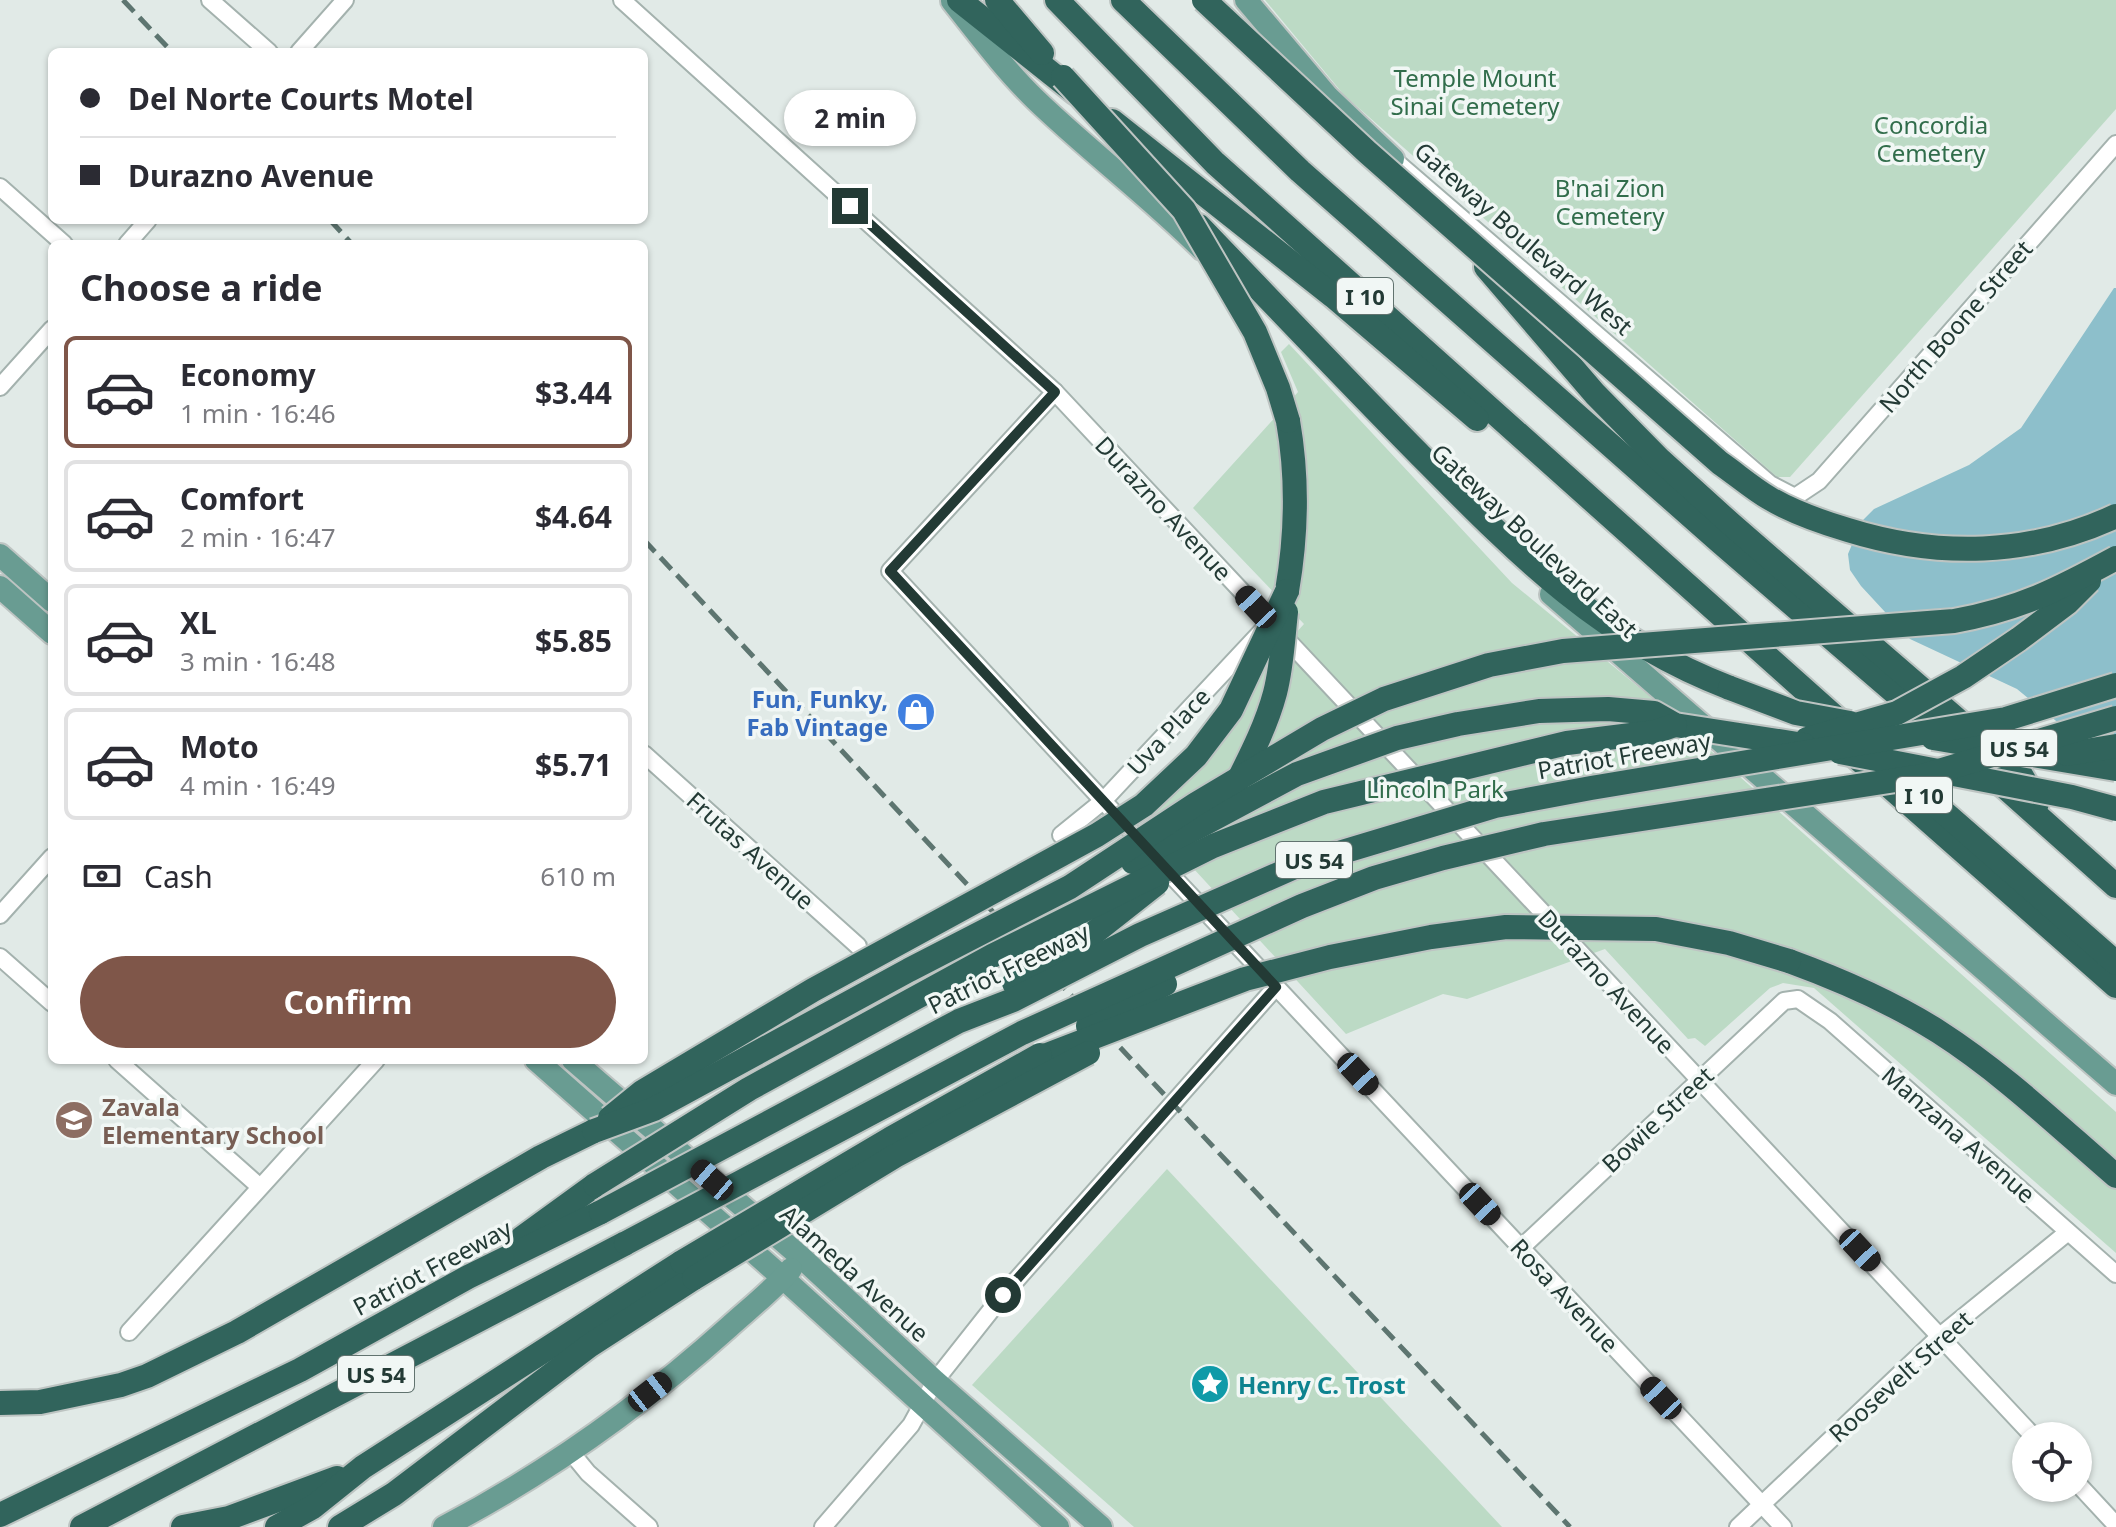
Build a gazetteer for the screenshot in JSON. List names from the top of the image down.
{
  "streets": {
    "highway": ["I 10", "US 54", "Patriot Freeway"],
    "main road": ["Gateway Boulevard West", "Gateway Boulevard East", "Alameda Avenue"],
    "street": [
      "North Boone Street",
      "Durazno Avenue",
      "Uva Place",
      "Frutas Avenue",
      "Bowie Street",
      "Manzana Avenue",
      "Rosa Avenue",
      "Roosevelt Street"
    ]
  },
  "crossings": [
    ["Gateway Boulevard West", "North Boone Street"],
    ["Durazno Avenue", "Uva Place"],
    ["Durazno Avenue", "Bowie Street"],
    ["Durazno Avenue", "Rosa Avenue"],
    ["Durazno Avenue", "Roosevelt Street"],
    ["Uva Place", "Rosa Avenue"],
    ["Bowie Street", "Manzana Avenue"],
    ["Bowie Street", "Rosa Avenue"],
    ["Manzana Avenue", "Roosevelt Street"],
    ["Rosa Avenue", "Roosevelt Street"]
  ],
  "parks": [
    "Temple Mount Sinai Cemetery",
    "Concordia Cemetery",
    "B'nai Zion Cemetery",
    "Lincoln Park"
  ],
  "places": {
    "shop": ["Fun, Funky, Fab Vintage"],
    "school or university": ["Zavala Elementary School"],
    "place": ["Henry C. Trost"]
  },
  "page": {
    "banner": ["Del Norte Courts Motel", "Durazno Avenue"],
    "bubble": "2 min",
    "heading": "Choose a ride",
    "list": [
      {
        "name": "Economy",
        "note": "1 min · 16:46",
        "value": "$3.44"
      },
      {
        "name": "Comfort",
        "note": "2 min · 16:47",
        "value": "$4.64"
      },
      {
        "name": "XL",
        "note": "3 min · 16:48",
        "value": "$5.85"
      },
      {
        "name": "Moto",
        "note": "4 min · 16:49",
        "value": "$5.71"
      }
    ],
    "pay": ["Cash", "610 m"],
    "buttons": "Confirm"
  }
}
